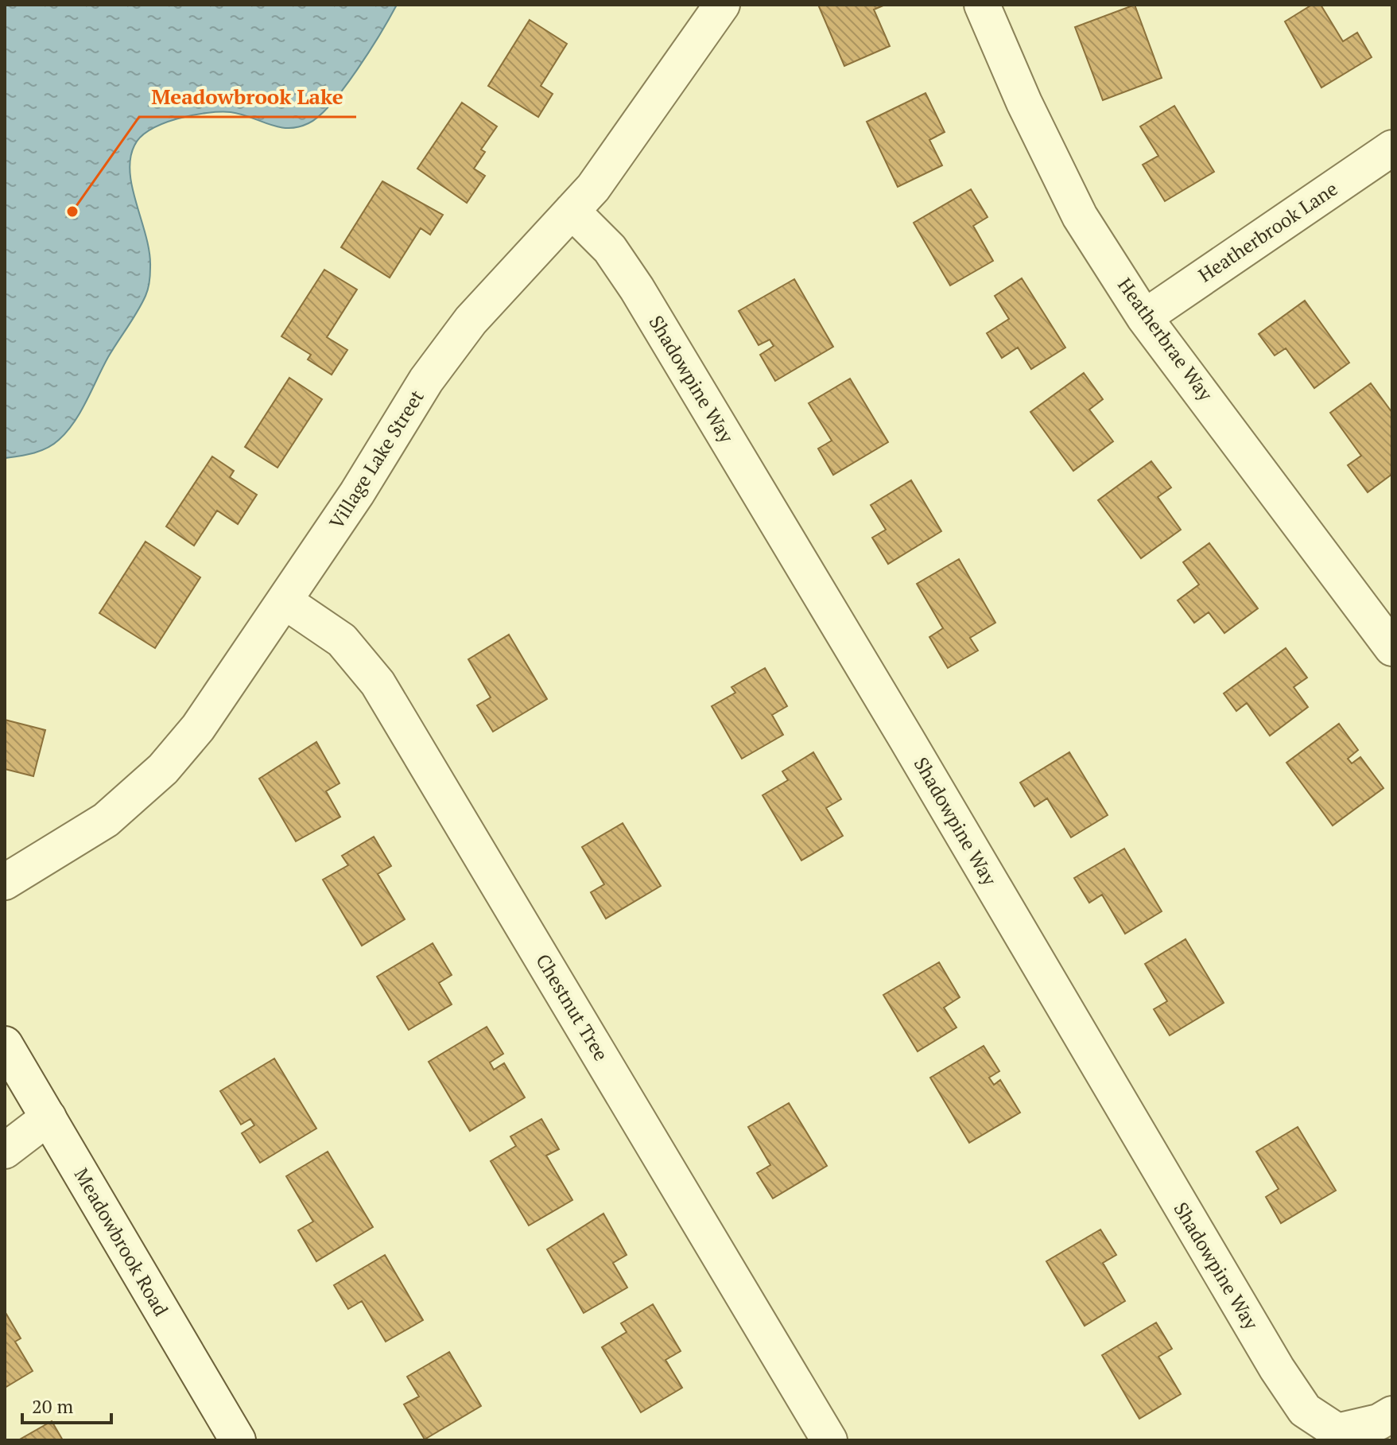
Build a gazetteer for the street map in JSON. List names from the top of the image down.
{
  "streets": {
    "street": [
      "Heatherbrook Lane",
      "Heatherbrae Way",
      "Shadowpine Way",
      "Village Lake Street",
      "Chestnut Tree",
      "Meadowbrook Road"
    ]
  },
  "crossings": [
    ["Heatherbrook Lane", "Heatherbrae Way"],
    ["Shadowpine Way", "Village Lake Street"],
    ["Village Lake Street", "Chestnut Tree"]
  ],
  "places": ["Meadowbrook Lake"],
  "scale_bar": "20 m"
}
